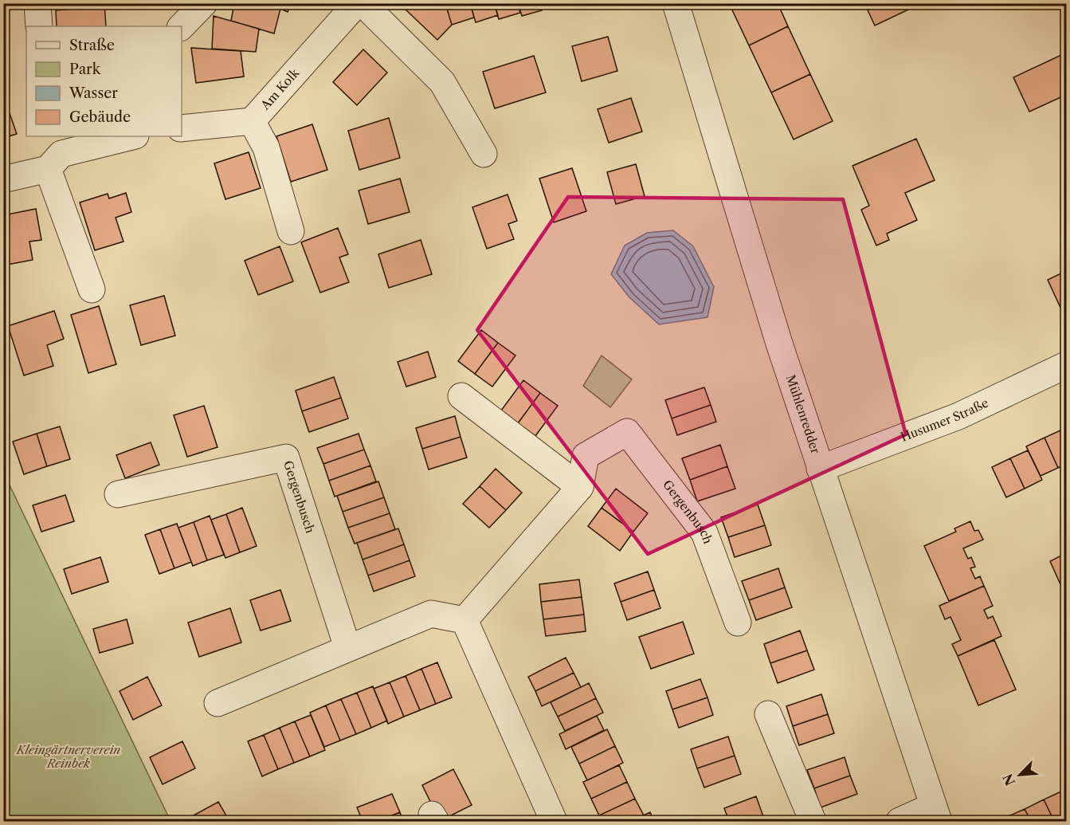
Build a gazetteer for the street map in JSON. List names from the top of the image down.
{
  "streets": {
    "street": [
      "Am Kolk",
      "Mühlenredder",
      "Husumer Straße",
      "Gergenbusch"
    ]
  },
  "crossings": [
    ["Mühlenredder", "Husumer Straße"]
  ],
  "parks": ["Kleingärtnerverein Reinbek"],
  "legend": [
    "Straße",
    "Park",
    "Wasser",
    "Gebäude"
  ],
  "north": "bottom left"
}
